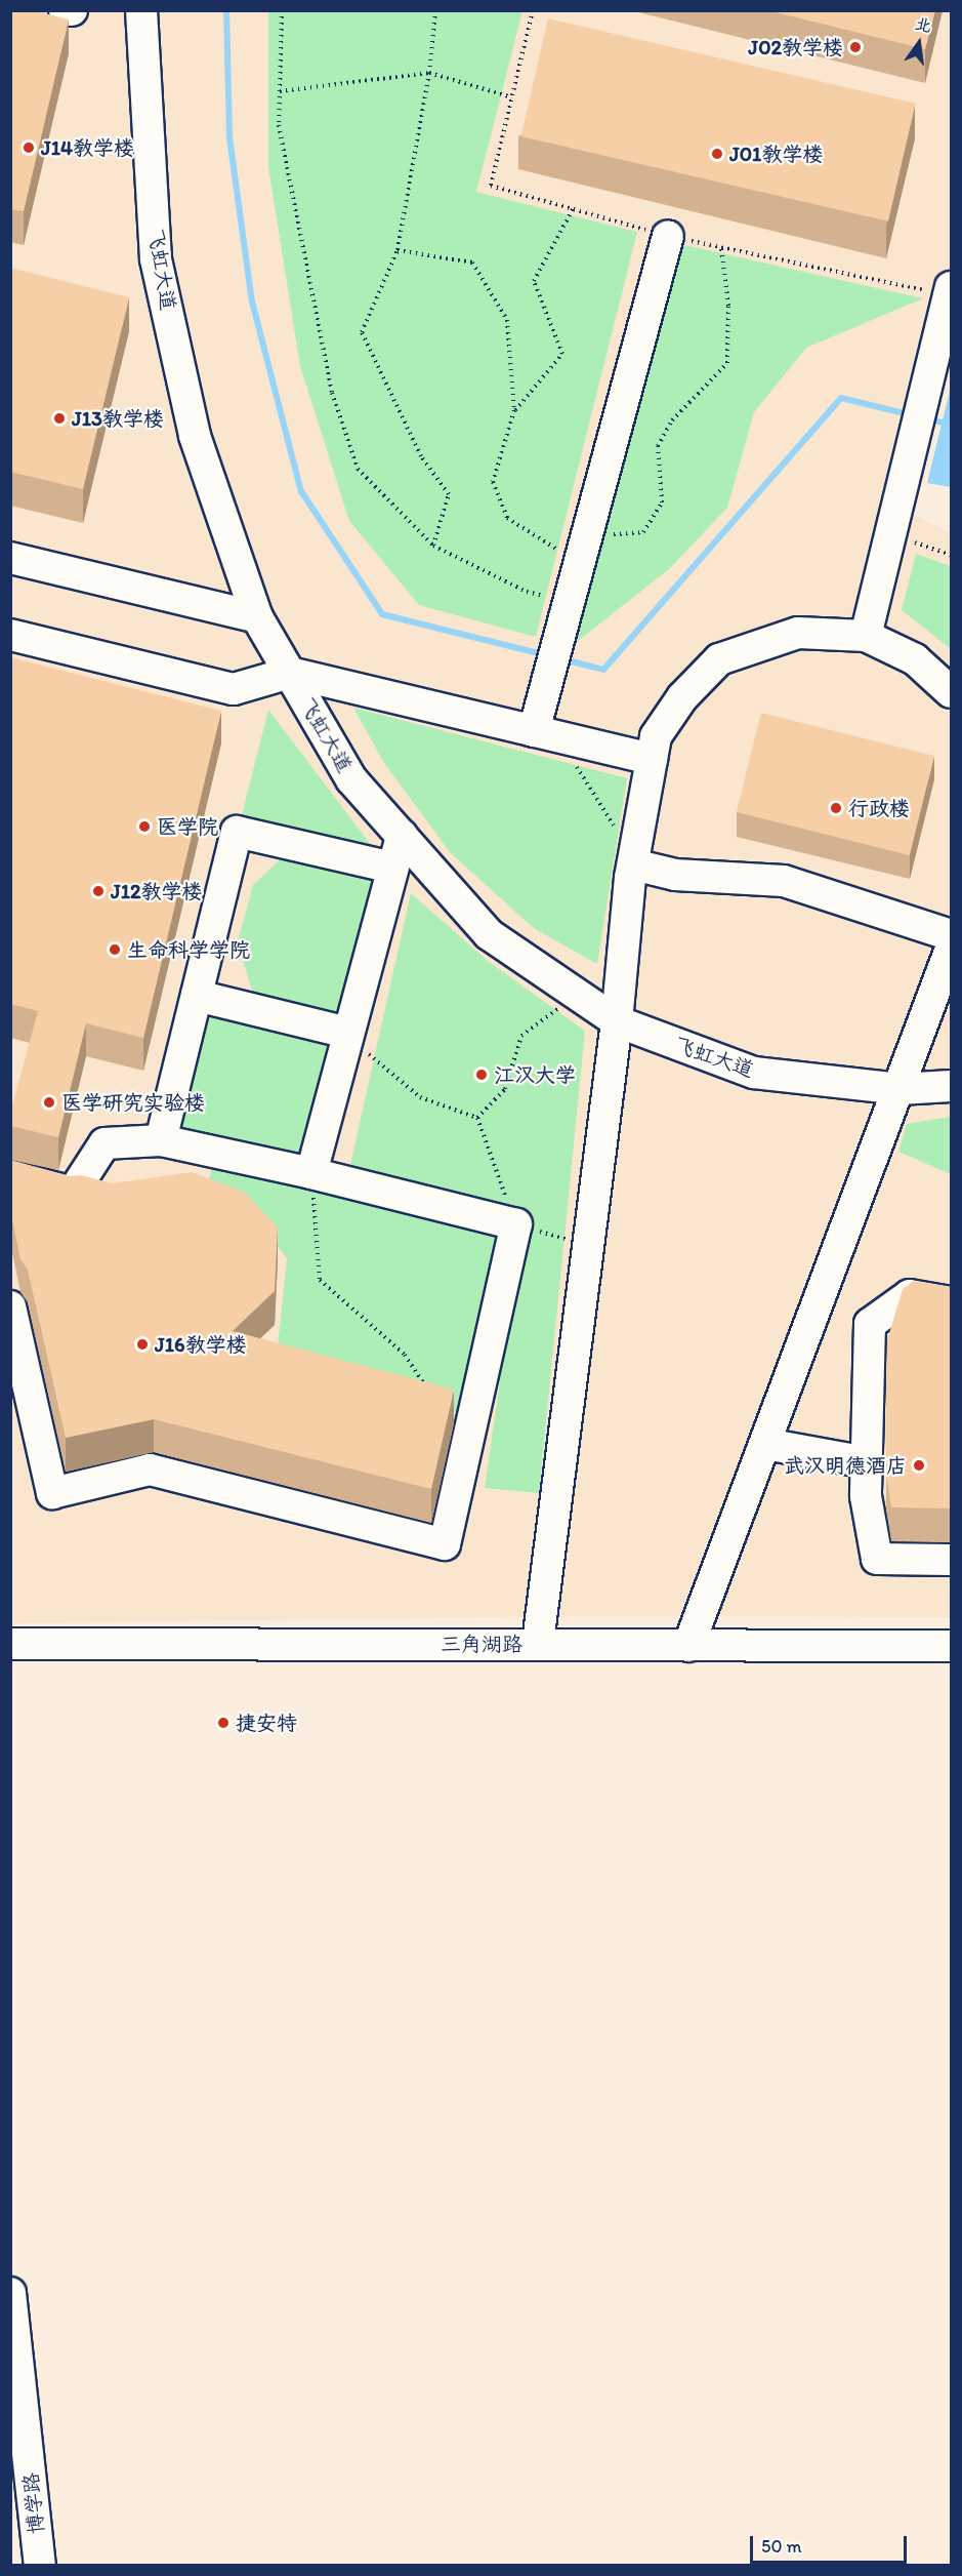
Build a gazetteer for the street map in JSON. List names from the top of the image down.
{
  "streets": {
    "street": ["飞虹大道", "三角湖路", "博学路"]
  },
  "places": [
    "J02教学楼",
    "J14教学楼",
    "J01教学楼",
    "J13教学楼",
    "行政楼",
    "医学院",
    "J12教学楼",
    "生命科学学院",
    "江汉大学",
    "医学研究实验楼",
    "J16教学楼",
    "武汉明德酒店",
    "捷安特"
  ],
  "scale_bar": "50 m",
  "north": "top"
}
